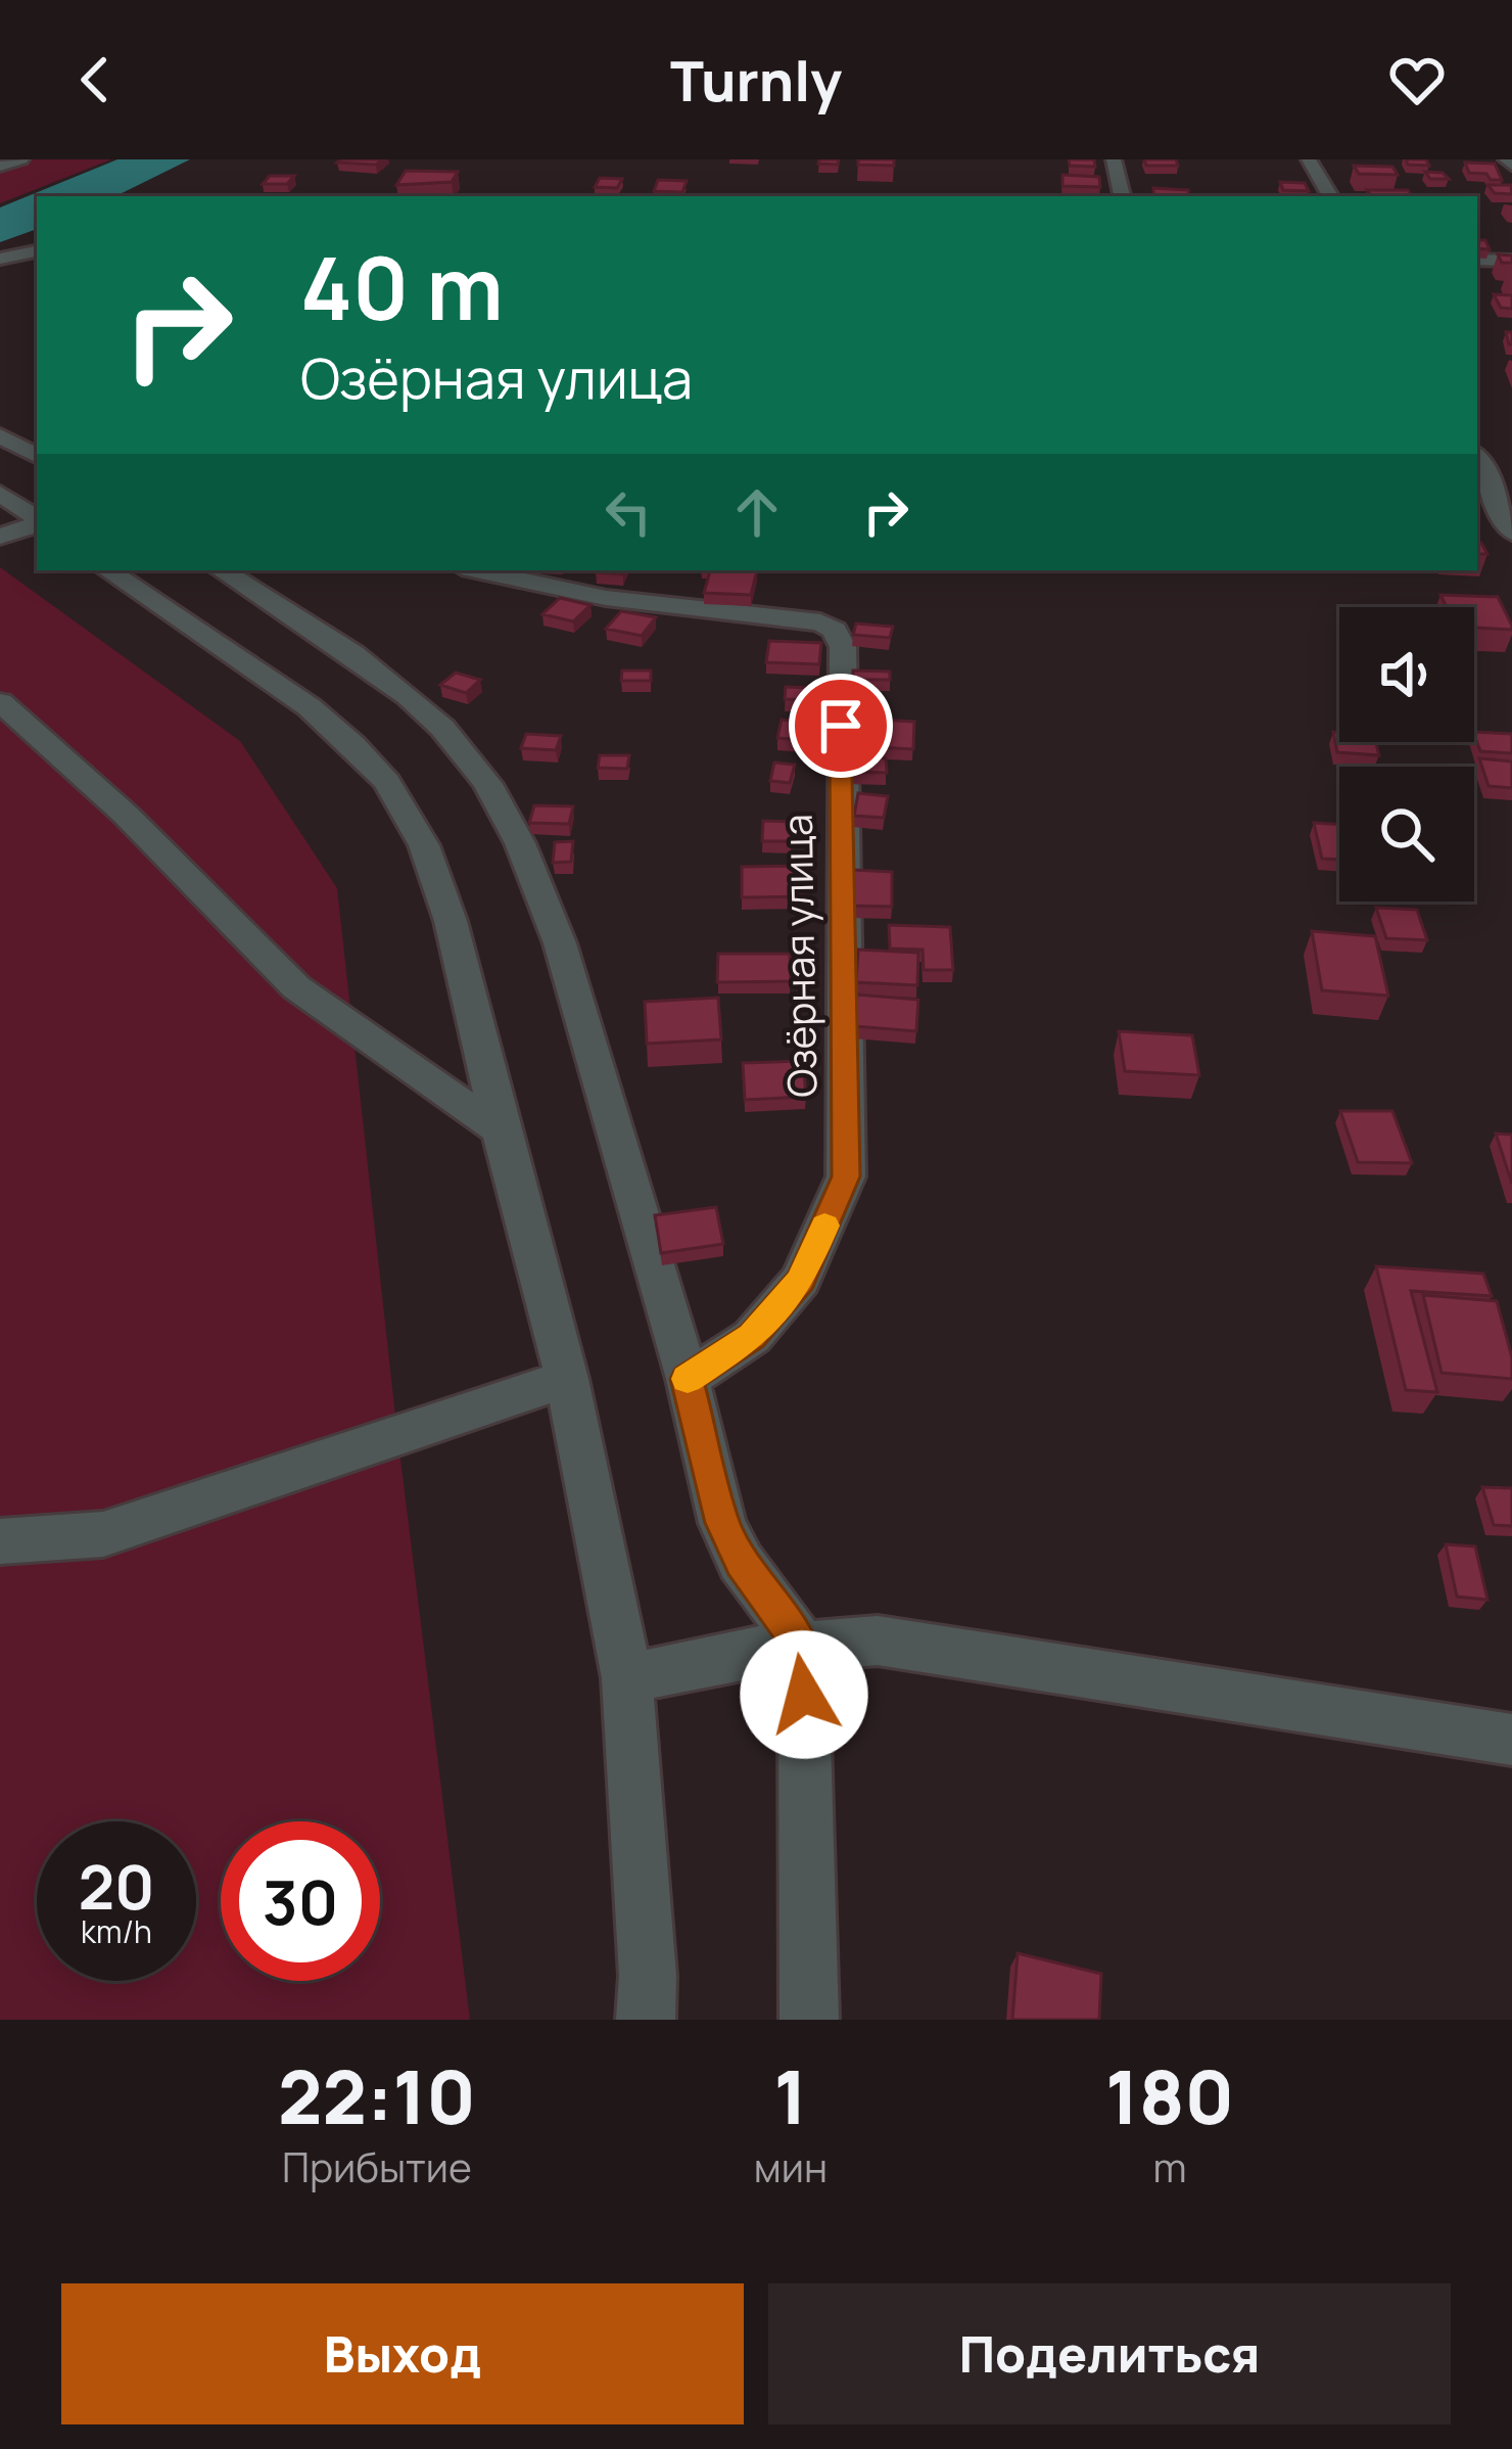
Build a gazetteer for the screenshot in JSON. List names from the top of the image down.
{
  "streets": {
    "street": ["Озёрная улица"]
  },
  "page": {
    "header": "Turnly",
    "turn": ["40 m", "Озёрная улица"],
    "speed": "20 km/h",
    "limit": "30",
    "eta": [
      "22:10",
      "Прибытие",
      "1",
      "мин",
      "180",
      "m"
    ],
    "buttons": ["Выход", "Поделиться"]
  }
}
